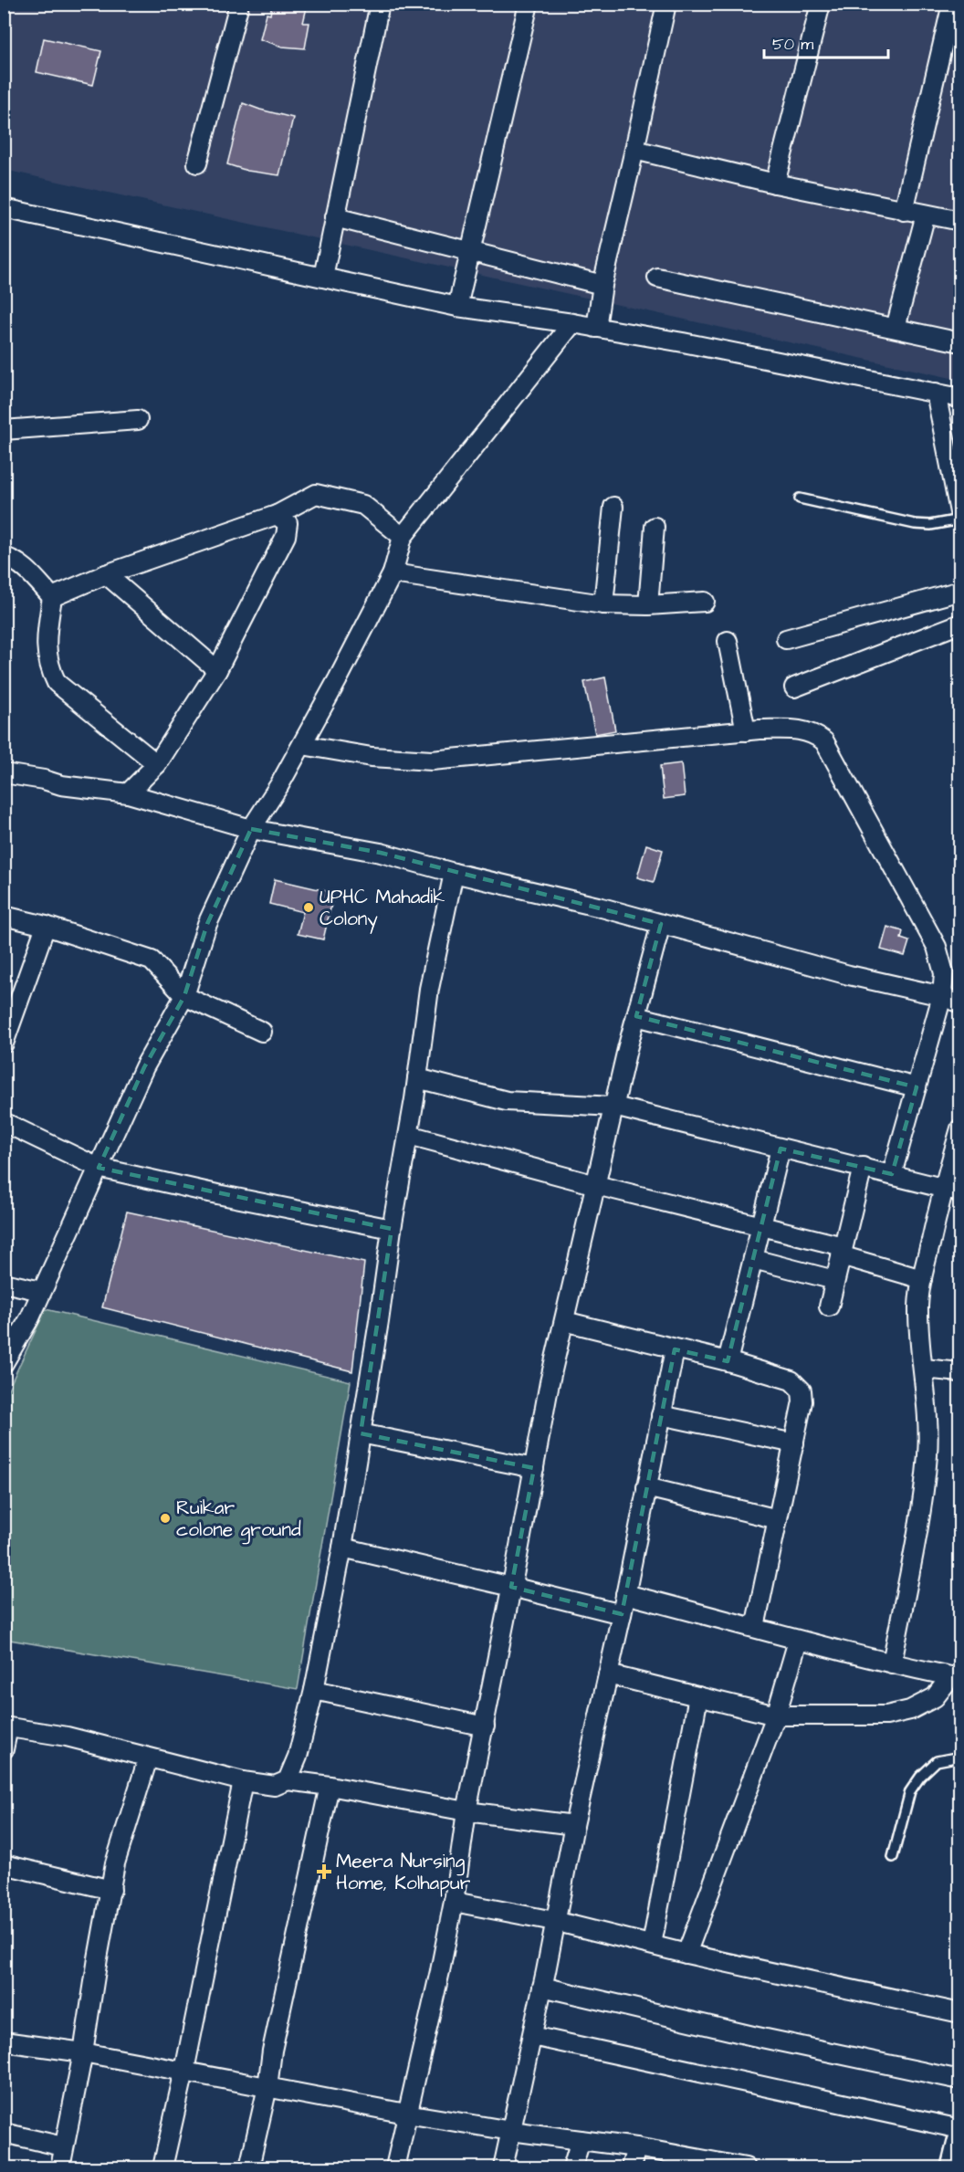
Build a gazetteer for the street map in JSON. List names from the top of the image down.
{
  "places": {
    "other": ["UPHC Mahadik Colony", "Ruikar colone ground"],
    "health": ["Meera Nursing Home, Kolhapur"]
  },
  "scale_bar": "50 m"
}
